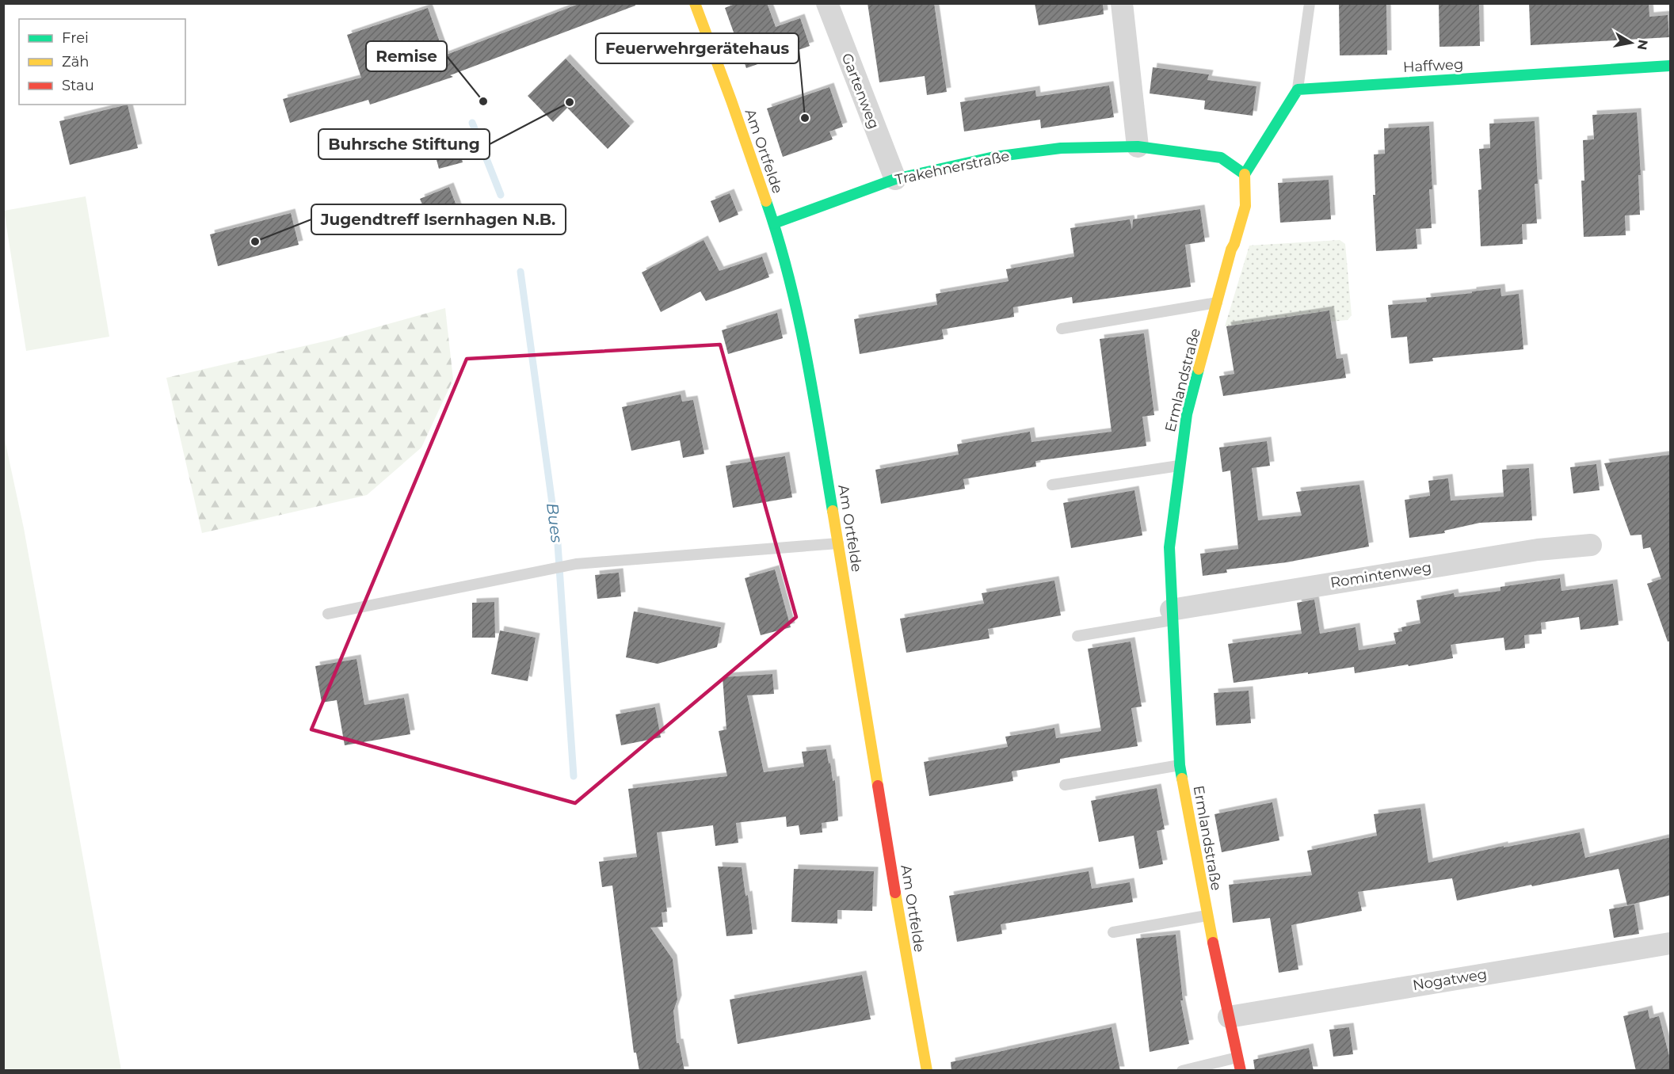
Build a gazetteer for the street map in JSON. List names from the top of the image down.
{
  "streets": {
    "street": [
      "Haffweg",
      "Gartenweg",
      "Am Ortfelde",
      "Trakehnerstraße",
      "Ermlandstraße",
      "Romintenweg",
      "Nogatweg"
    ]
  },
  "crossings": [
    ["Gartenweg", "Trakehnerstraße"],
    ["Am Ortfelde", "Trakehnerstraße"],
    ["Trakehnerstraße", "Ermlandstraße"],
    ["Ermlandstraße", "Romintenweg"],
    ["Ermlandstraße", "Nogatweg"]
  ],
  "water": ["Bues"],
  "places": [
    "Remise",
    "Buhrsche Stiftung",
    "Feuerwehrgerätehaus",
    "Jugendtreff Isernhagen N.B."
  ],
  "legend": ["Frei", "Zäh", "Stau"],
  "north": "right"
}
